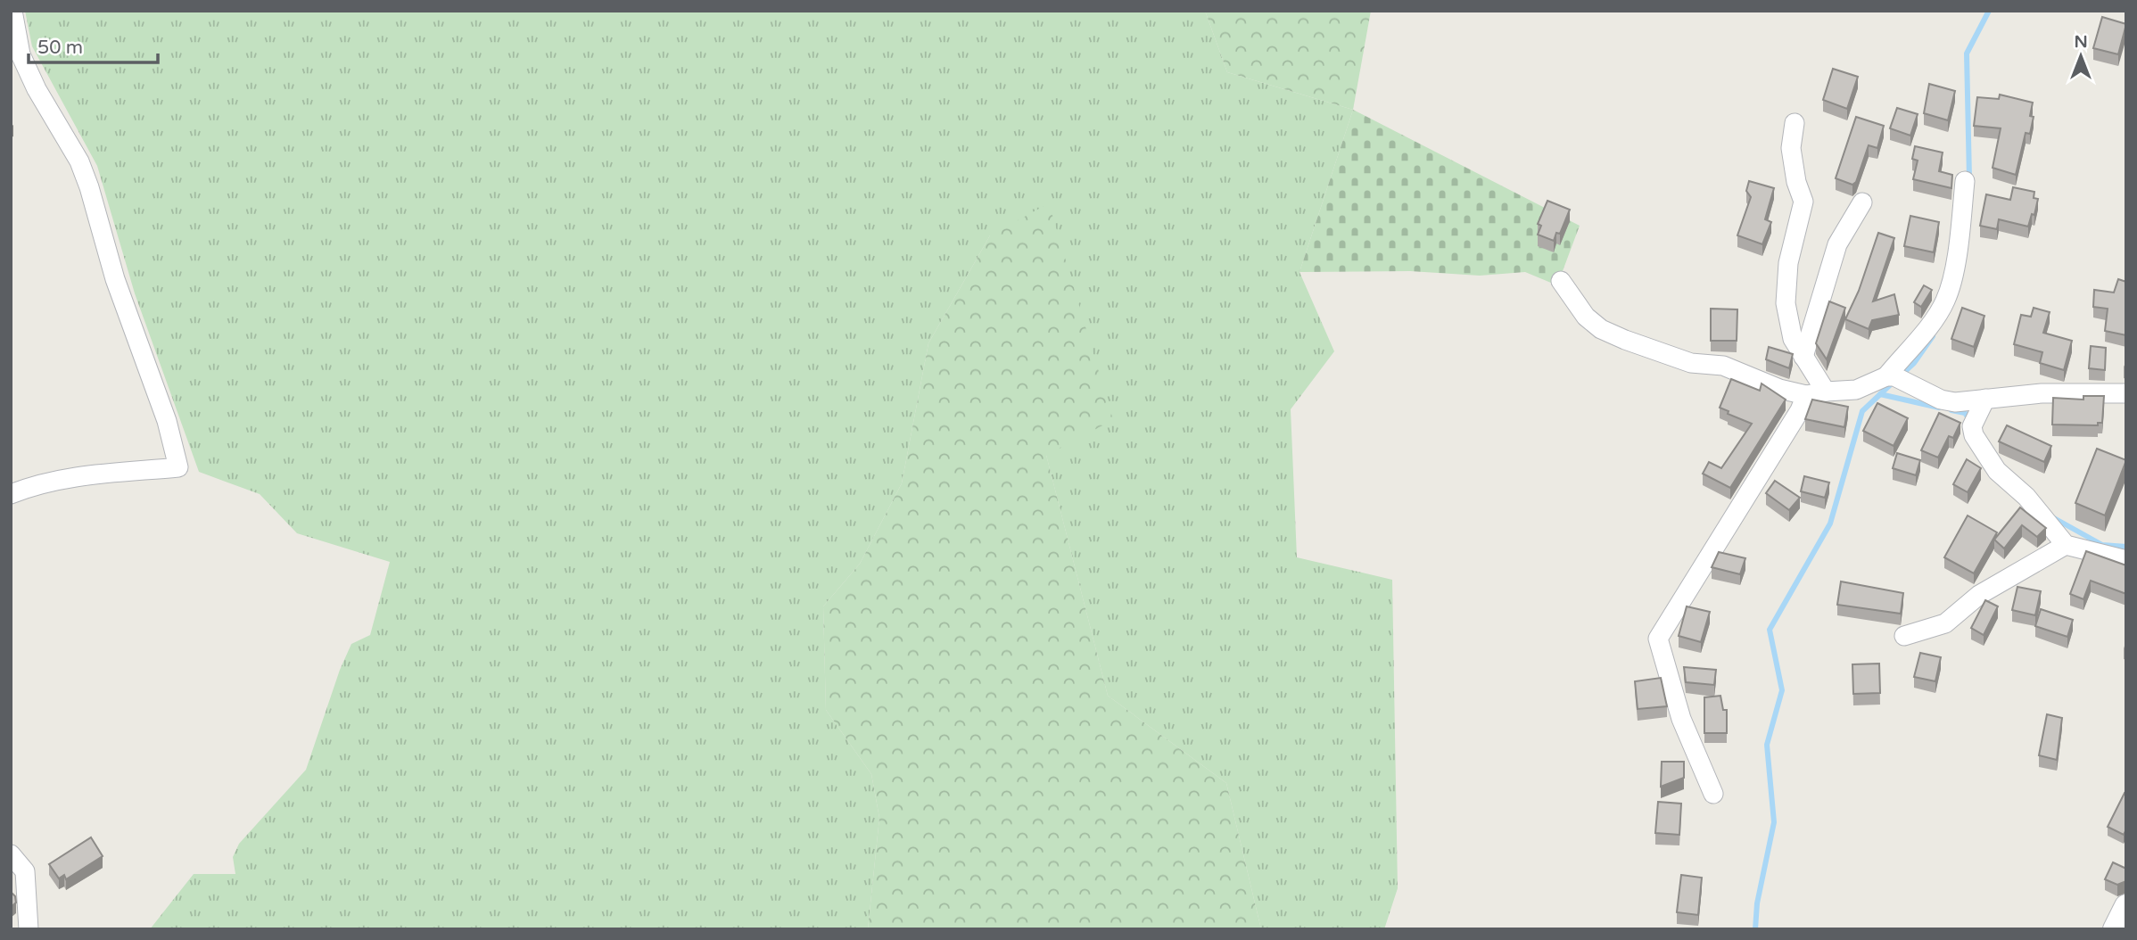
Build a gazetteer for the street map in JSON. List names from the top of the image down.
{
  "scale_bar": "50 m",
  "north": "top"
}
